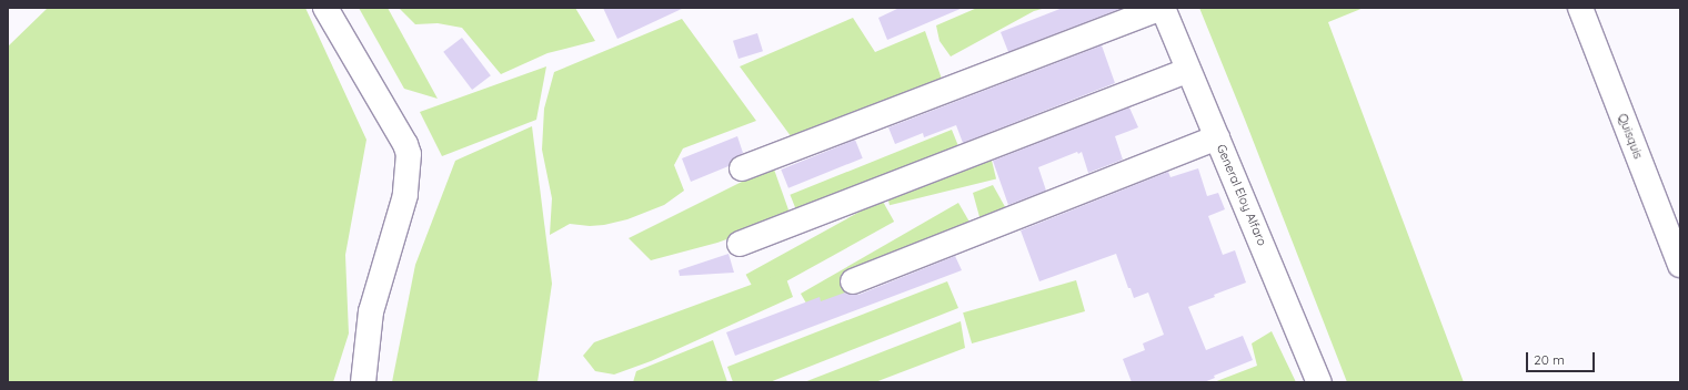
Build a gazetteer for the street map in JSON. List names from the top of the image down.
{
  "streets": {
    "street": ["Quisquis", "General Eloy Alfaro"]
  },
  "scale_bar": "20 m"
}
